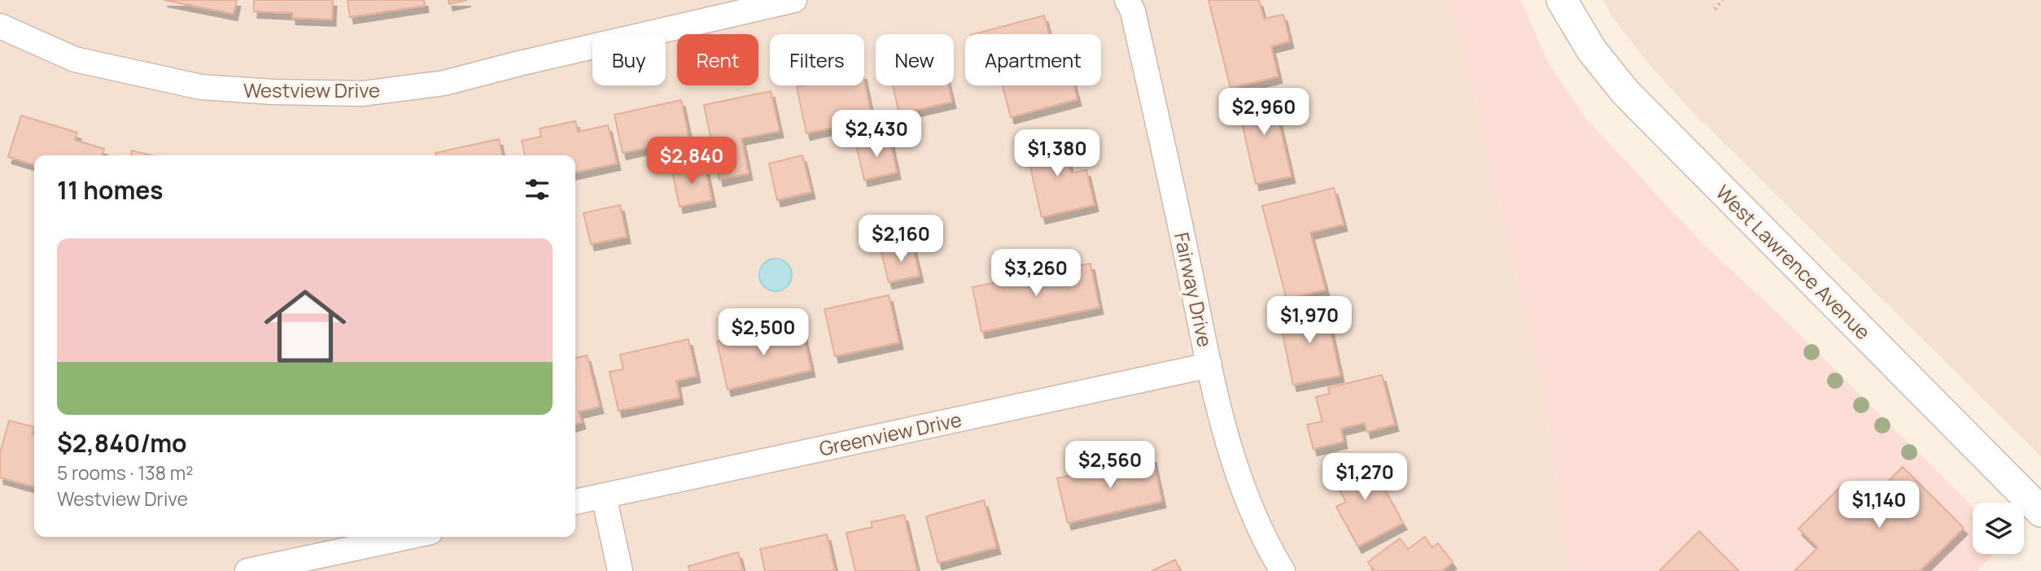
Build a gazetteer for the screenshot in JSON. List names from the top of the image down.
{
  "streets": {
    "street": [
      "Westview Drive",
      "West Lawrence Avenue",
      "Fairway Drive",
      "Greenview Drive"
    ]
  },
  "crossings": [
    ["Fairway Drive", "Greenview Drive"]
  ],
  "page": {
    "chip": [
      "Buy",
      "Rent",
      "Filters",
      "New",
      "Apartment"
    ],
    "price": [
      "$2,960",
      "$2,430",
      "$1,380",
      "$2,840",
      "$2,160",
      "$3,260",
      "$1,970",
      "$2,500",
      "$2,560",
      "$1,270",
      "$1,140"
    ],
    "heading": "11 homes",
    "list": [
      {
        "name": "$2,840/mo",
        "note": "5 rooms · 138 m² · Westview Drive"
      }
    ]
  }
}
